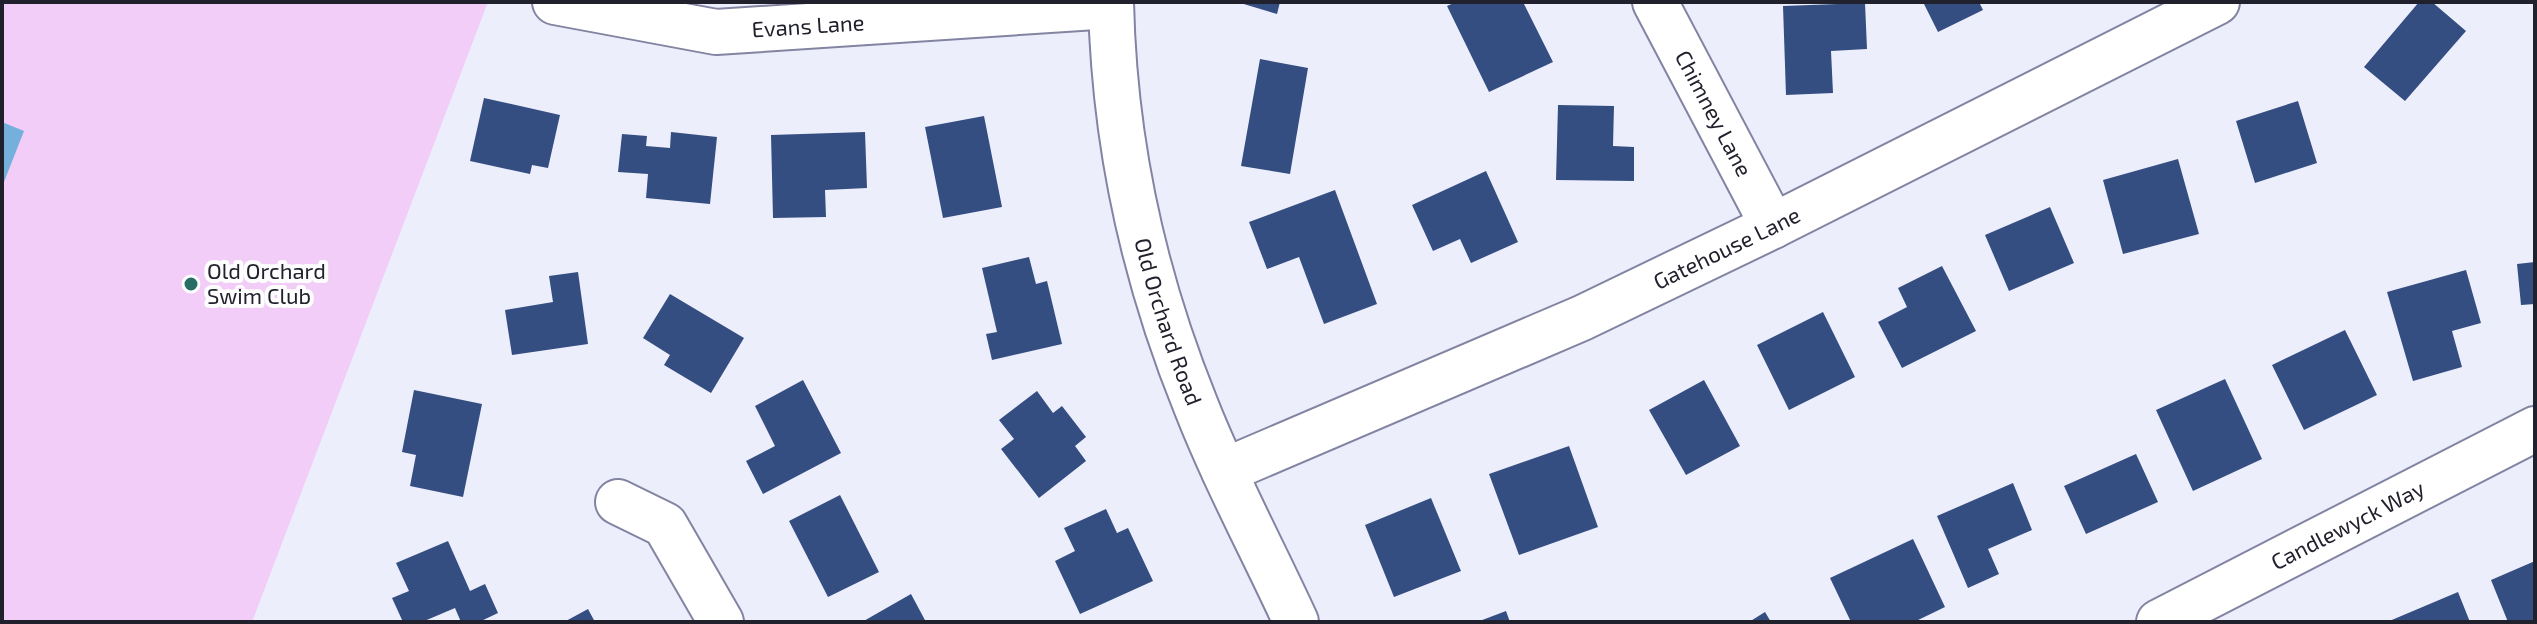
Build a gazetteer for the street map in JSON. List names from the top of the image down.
{
  "streets": {
    "street": [
      "Evans Lane",
      "Chimney Lane",
      "Gatehouse Lane",
      "Old Orchard Road",
      "Candlewyck Way"
    ]
  },
  "crossings": [
    ["Evans Lane", "Old Orchard Road"],
    ["Chimney Lane", "Gatehouse Lane"],
    ["Gatehouse Lane", "Old Orchard Road"]
  ],
  "places": ["Old Orchard Swim Club"]
}
